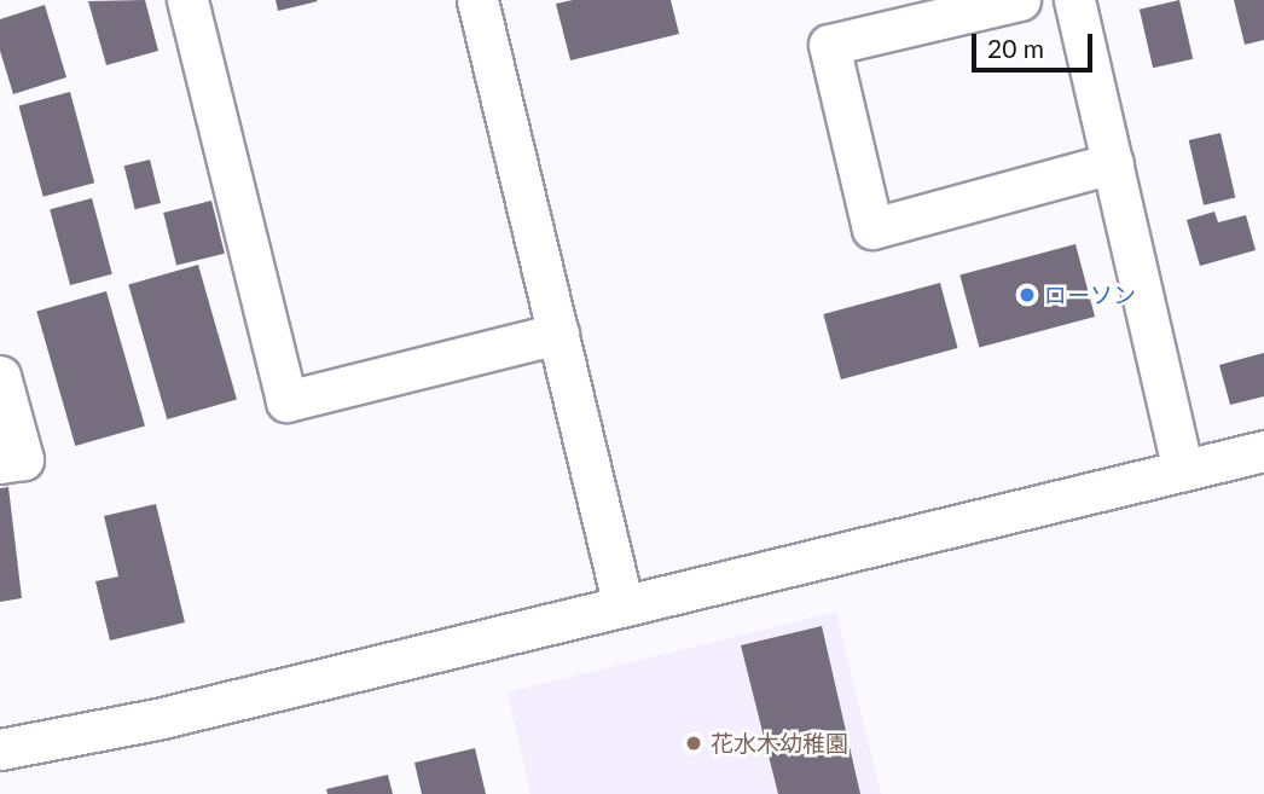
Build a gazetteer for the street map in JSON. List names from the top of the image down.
{
  "places": ["ローソン", "花水木幼稚園"],
  "scale_bar": "20 m"
}
